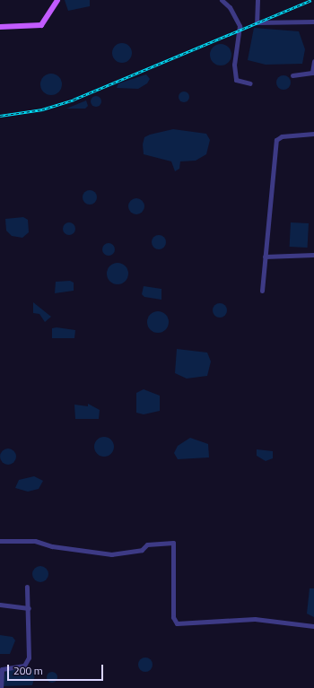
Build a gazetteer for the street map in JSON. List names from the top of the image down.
{
  "scale_bar": "200 m"
}
